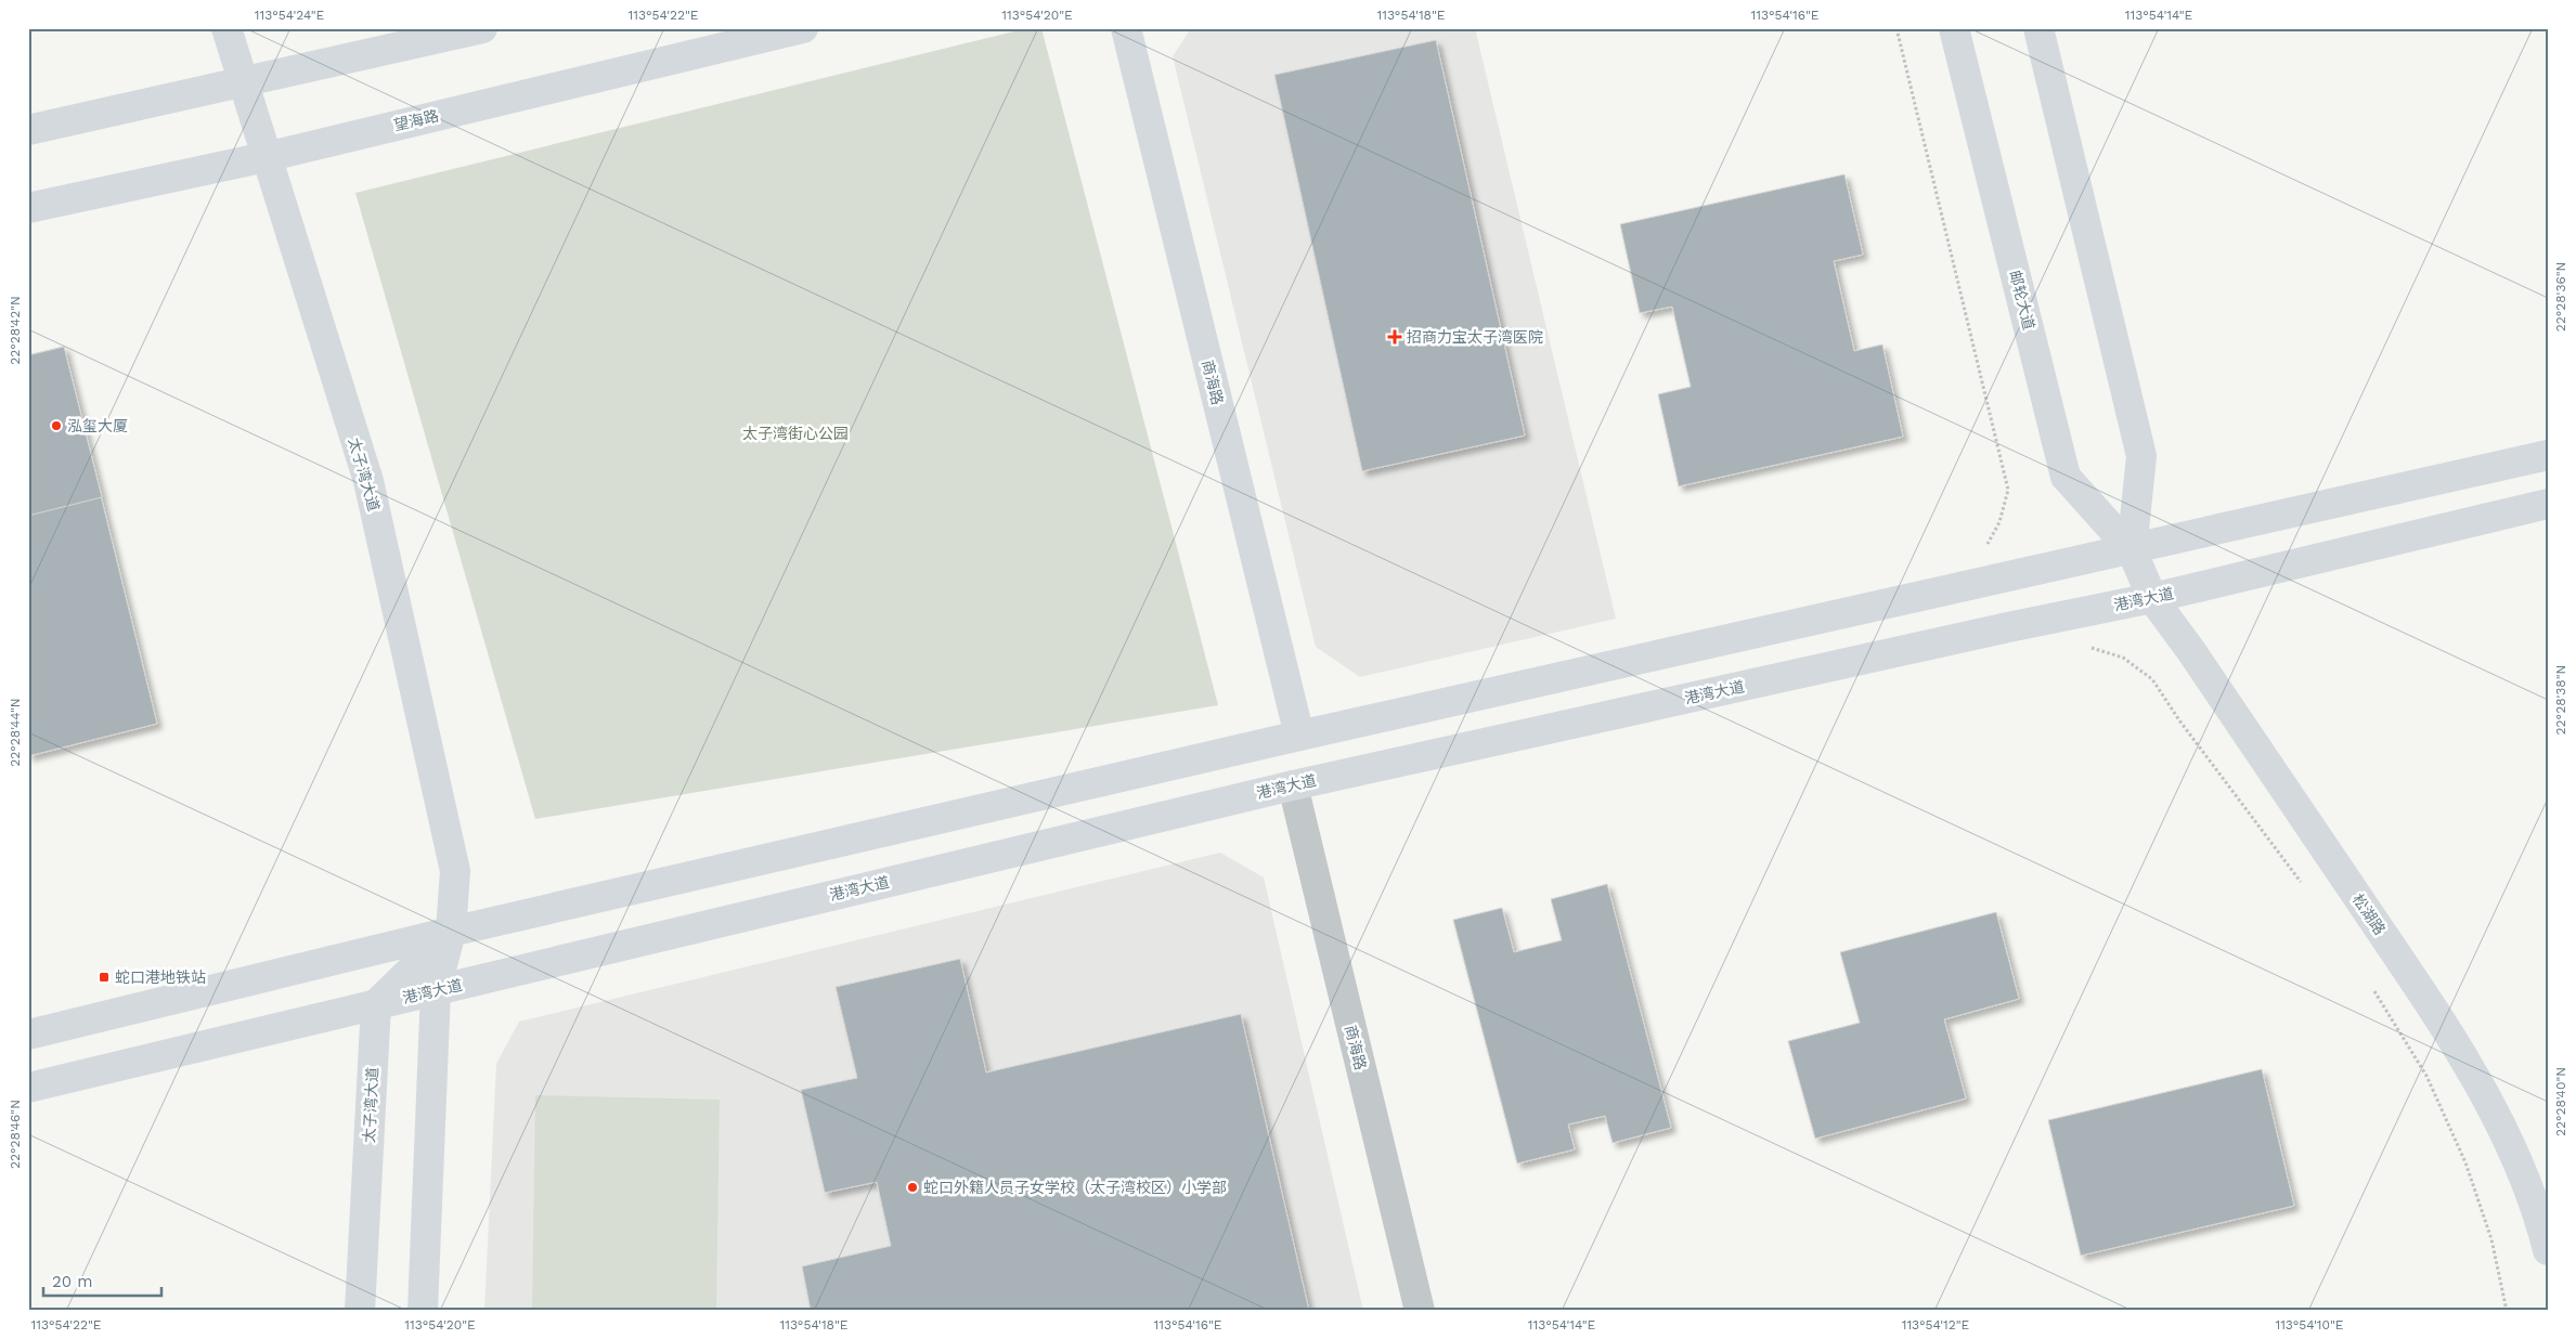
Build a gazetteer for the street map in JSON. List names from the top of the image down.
{
  "streets": {
    "main road": [
      "望海路",
      "邮轮大道",
      "商海路",
      "太子湾大道",
      "港湾大道",
      "松湖路"
    ]
  },
  "crossings": [
    ["望海路", "太子湾大道"],
    ["邮轮大道", "港湾大道"],
    ["邮轮大道", "松湖路"],
    ["商海路", "港湾大道"],
    ["太子湾大道", "港湾大道"],
    ["港湾大道", "松湖路"]
  ],
  "parks": ["太子湾街心公园"],
  "places": {
    "health": ["招商力宝太子湾医院"],
    "other": ["泓玺大厦", "蛇口外籍人员子女学校（太子湾校区）小学部"],
    "transit": ["蛇口港地铁站"]
  },
  "scale_bar": "20 m",
  "coordinates": [
    "113°54'24\"E",
    "113°54'22\"E",
    "113°54'20\"E",
    "113°54'18\"E",
    "113°54'16\"E",
    "113°54'14\"E",
    "22°28'36\"N",
    "22°28'42\"N",
    "22°28'38\"N",
    "22°28'44\"N",
    "22°28'40\"N",
    "22°28'46\"N",
    "113°54'12\"E",
    "113°54'10\"E"
  ]
}
